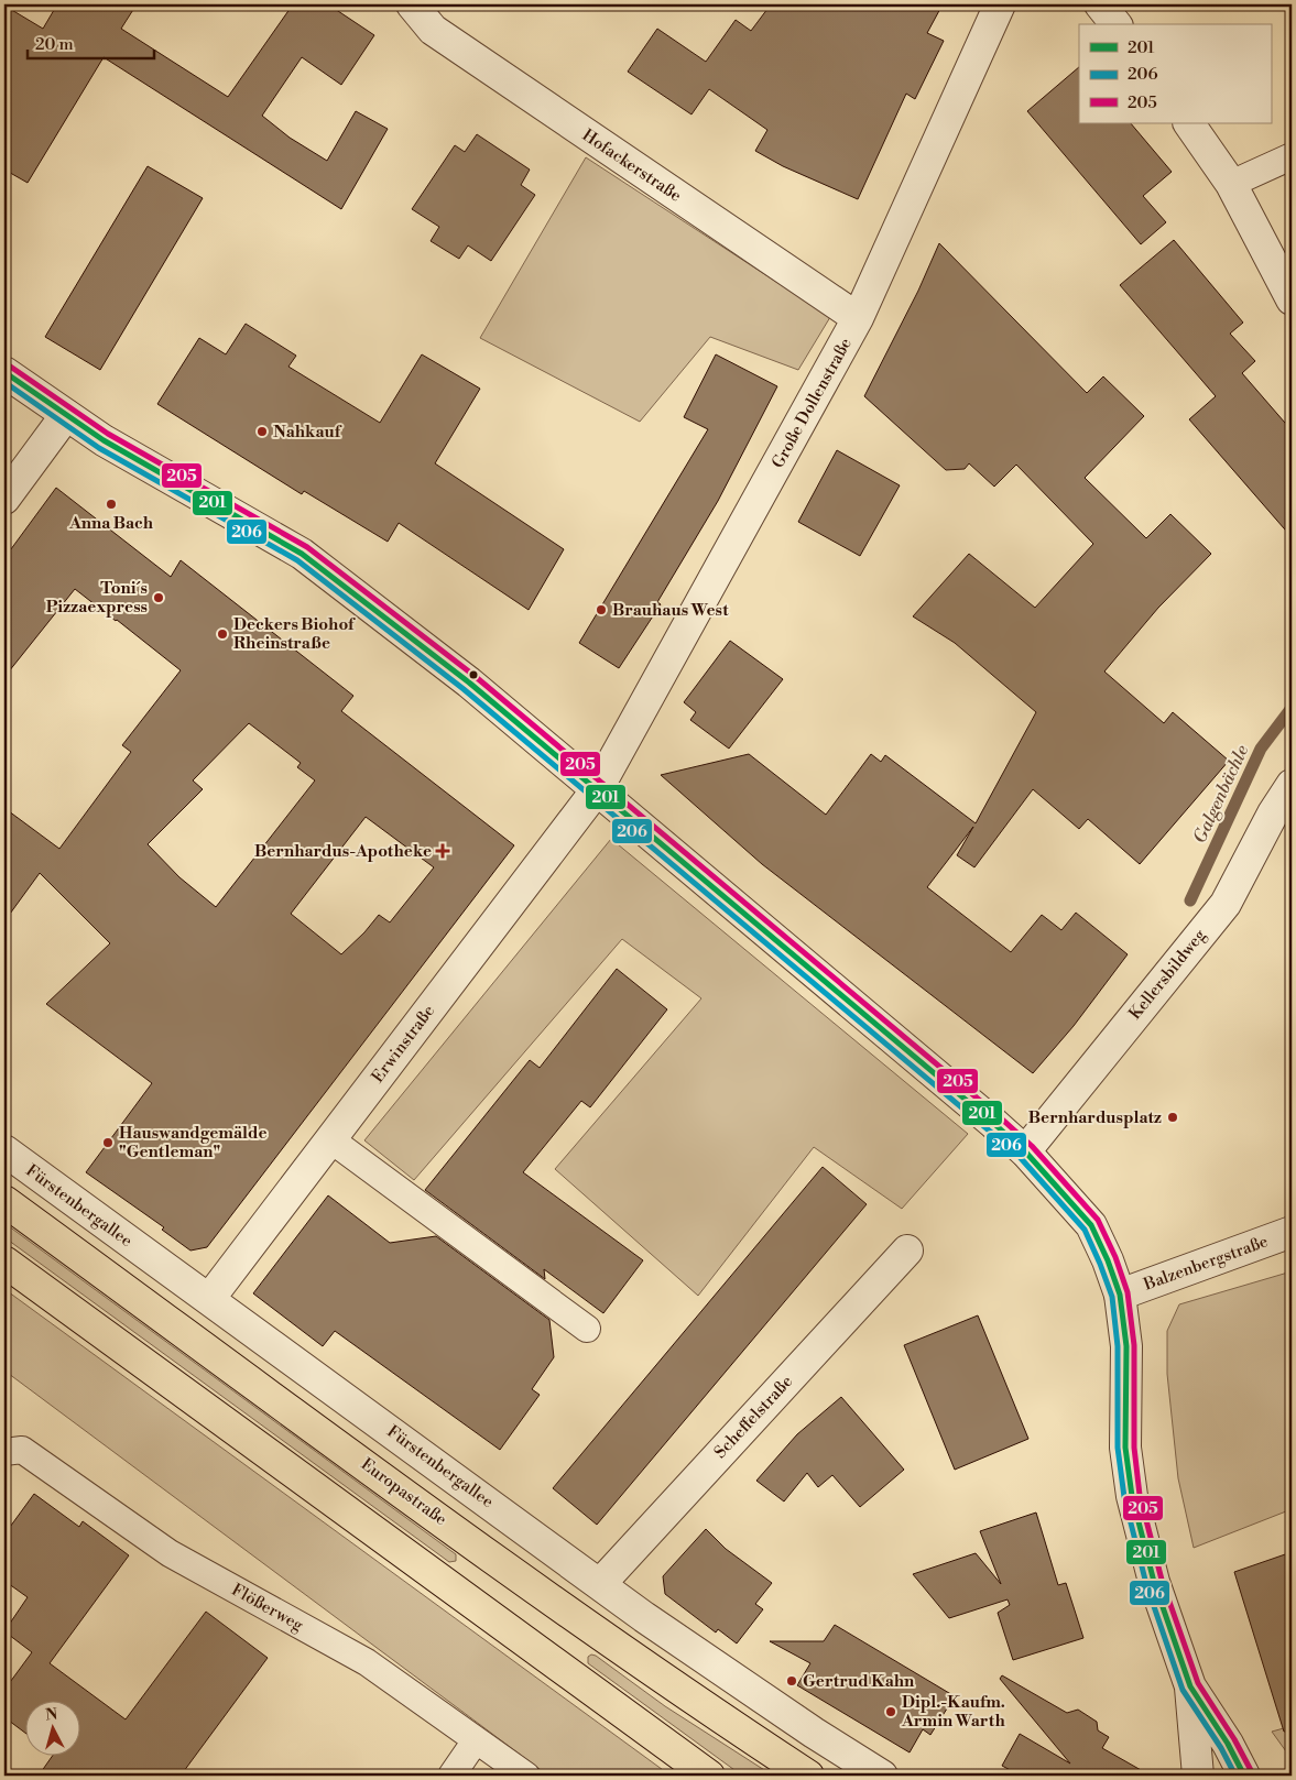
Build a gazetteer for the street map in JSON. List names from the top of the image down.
{
  "streets": {
    "main road": ["Europastraße"],
    "street": [
      "Hofackerstraße",
      "Große Dollenstraße",
      "Kellersbildweg",
      "Erwinstraße",
      "Fürstenbergallee",
      "Balzenbergstraße",
      "Scheffelstraße"
    ],
    "lane": ["Flößerweg"]
  },
  "crossings": [
    ["Hofackerstraße", "Große Dollenstraße"],
    ["Große Dollenstraße", "Erwinstraße"],
    ["Erwinstraße", "Fürstenbergallee"],
    ["Fürstenbergallee", "Scheffelstraße"]
  ],
  "water": ["Galgenbächle"],
  "places": {
    "other": [
      "Nahkauf",
      "Anna Bach",
      "Toni´s Pizzaexpress",
      "Brauhaus West",
      "Deckers Biohof Rheinstraße",
      "Bernhardusplatz",
      "Hauswandgemälde \"Gentleman\"",
      "Gertrud Kahn",
      "Dipl.-Kaufm. Armin Warth"
    ],
    "health": ["Bernhardus-Apotheke"]
  },
  "lines": ["transit line 205", "transit line 201", "transit line 206"],
  "legend": ["201", "206", "205"],
  "scale_bar": "20 m",
  "north": "top"
}
